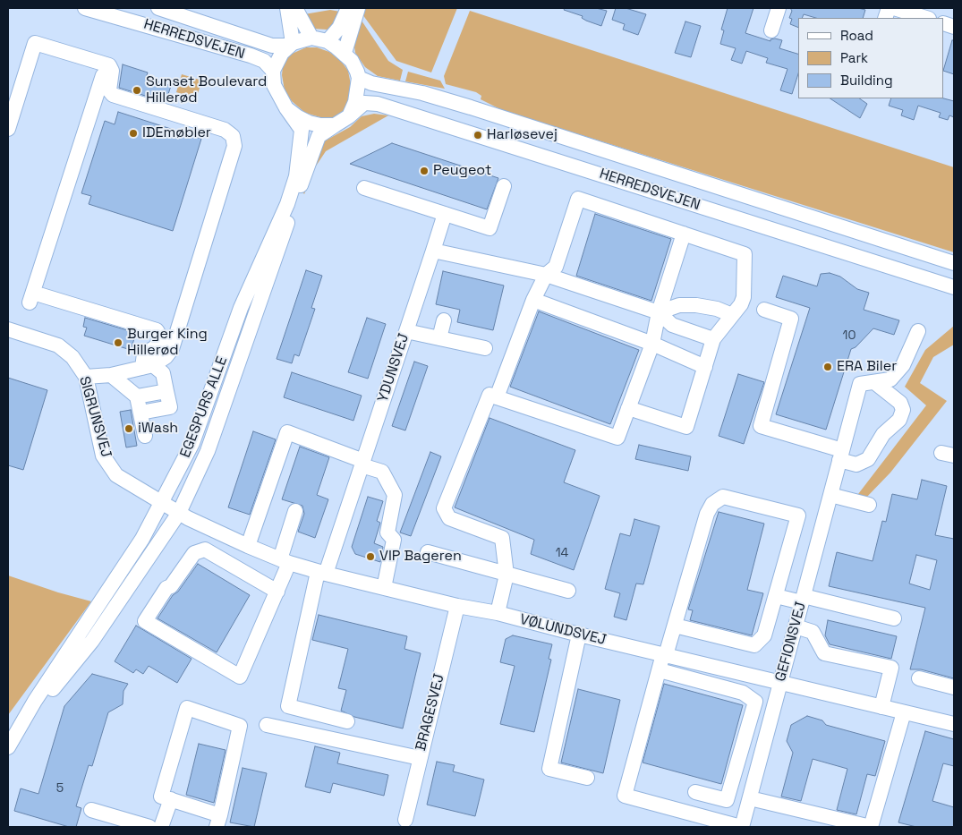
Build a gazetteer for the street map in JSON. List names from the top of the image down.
{
  "streets": {
    "street": [
      "HERREDSVEJEN",
      "YDUNSVEJ",
      "EGESPURS ALLE",
      "SIGRUNSVEJ",
      "VØLUNDSVEJ",
      "GEFIONSVEJ",
      "BRAGESVEJ"
    ]
  },
  "crossings": [
    ["HERREDSVEJEN", "EGESPURS ALLE"],
    ["YDUNSVEJ", "VØLUNDSVEJ"],
    ["EGESPURS ALLE", "SIGRUNSVEJ"],
    ["EGESPURS ALLE", "VØLUNDSVEJ"],
    ["SIGRUNSVEJ", "VØLUNDSVEJ"],
    ["VØLUNDSVEJ", "GEFIONSVEJ"],
    ["VØLUNDSVEJ", "BRAGESVEJ"]
  ],
  "places": [
    "Sunset Boulevard Hillerød",
    "IDEmøbler",
    "Harløsevej",
    "Peugeot",
    "Burger King Hillerød",
    "ERA Biler",
    "iWash",
    "VIP Bageren"
  ],
  "house_numbers": ["10", "14", "5"],
  "legend": ["Road", "Park", "Building"]
}
